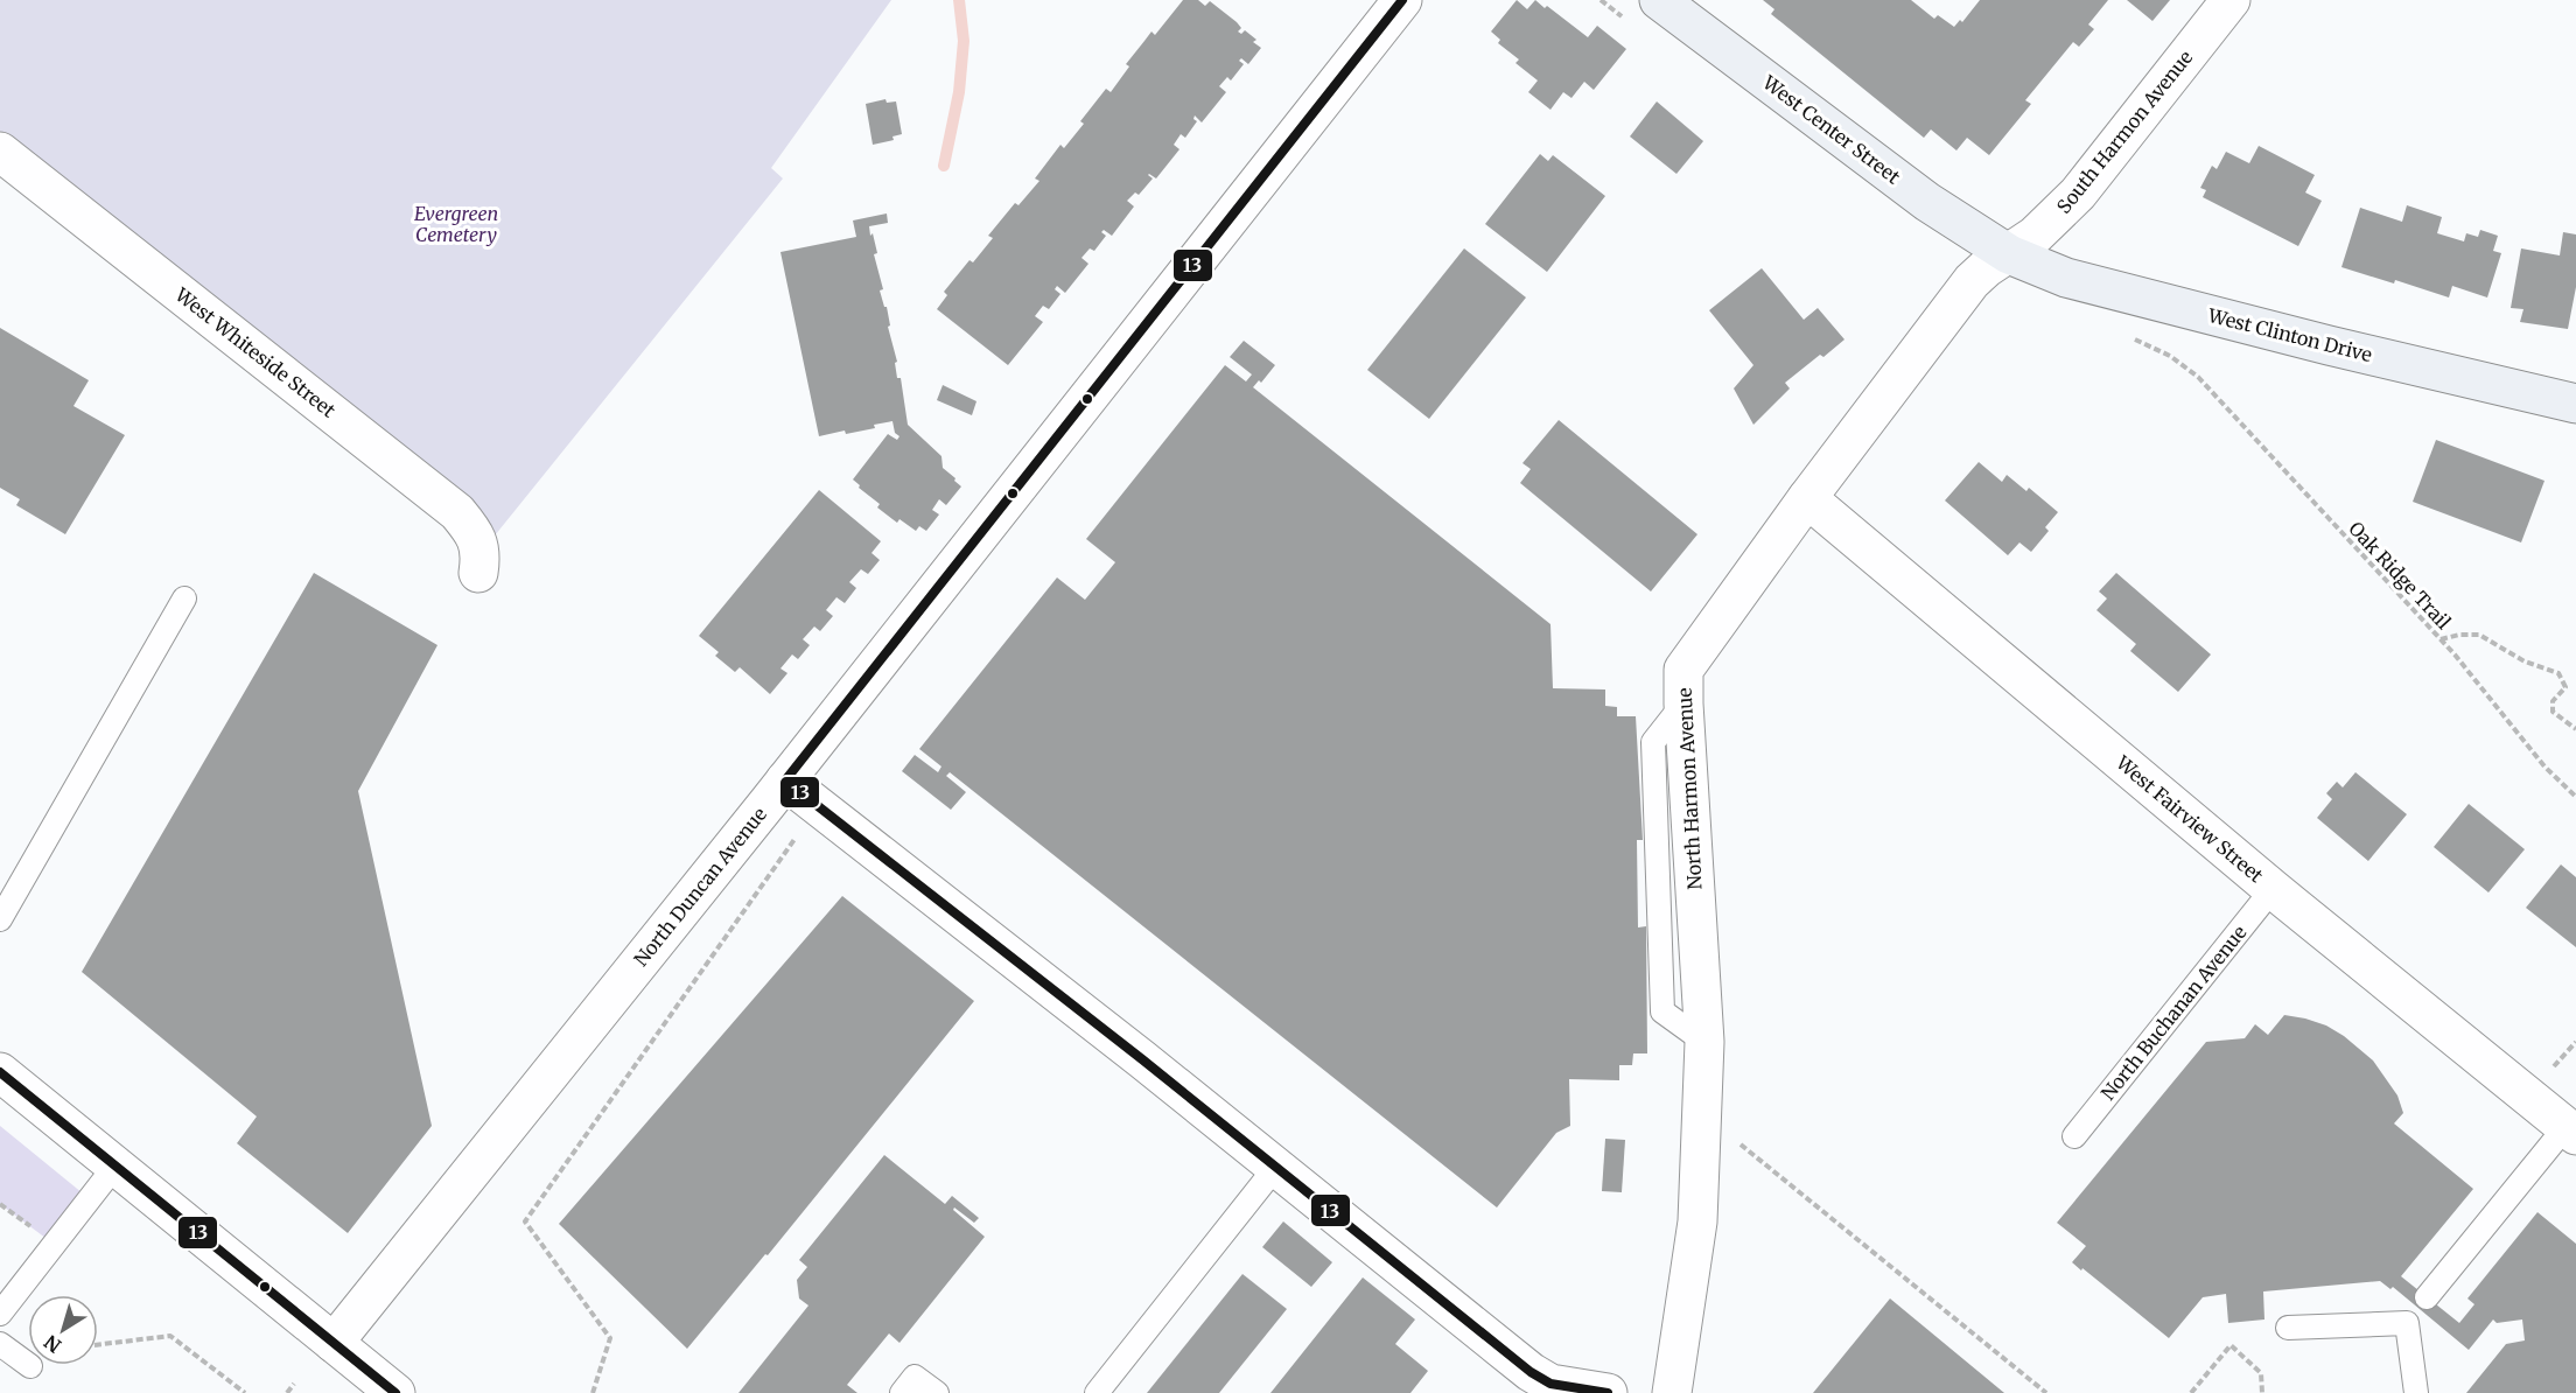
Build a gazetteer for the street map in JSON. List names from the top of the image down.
{
  "streets": {
    "street": [
      "West Center Street",
      "South Harmon Avenue",
      "West Clinton Drive",
      "West Whiteside Street",
      "North Harmon Avenue",
      "West Fairview Street",
      "North Duncan Avenue"
    ],
    "lane": ["North Buchanan Avenue"],
    "path": ["Oak Ridge Trail"]
  },
  "crossings": [
    ["West Center Street", "South Harmon Avenue"],
    ["West Center Street", "West Clinton Drive"],
    ["West Center Street", "North Harmon Avenue"],
    ["South Harmon Avenue", "West Clinton Drive"],
    ["South Harmon Avenue", "North Harmon Avenue"],
    ["West Clinton Drive", "North Harmon Avenue"],
    ["North Harmon Avenue", "West Fairview Street"],
    ["West Fairview Street", "North Buchanan Avenue"]
  ],
  "parks": ["Evergreen Cemetery"],
  "lines": ["transit line 13"],
  "north": "bottom left"
}
